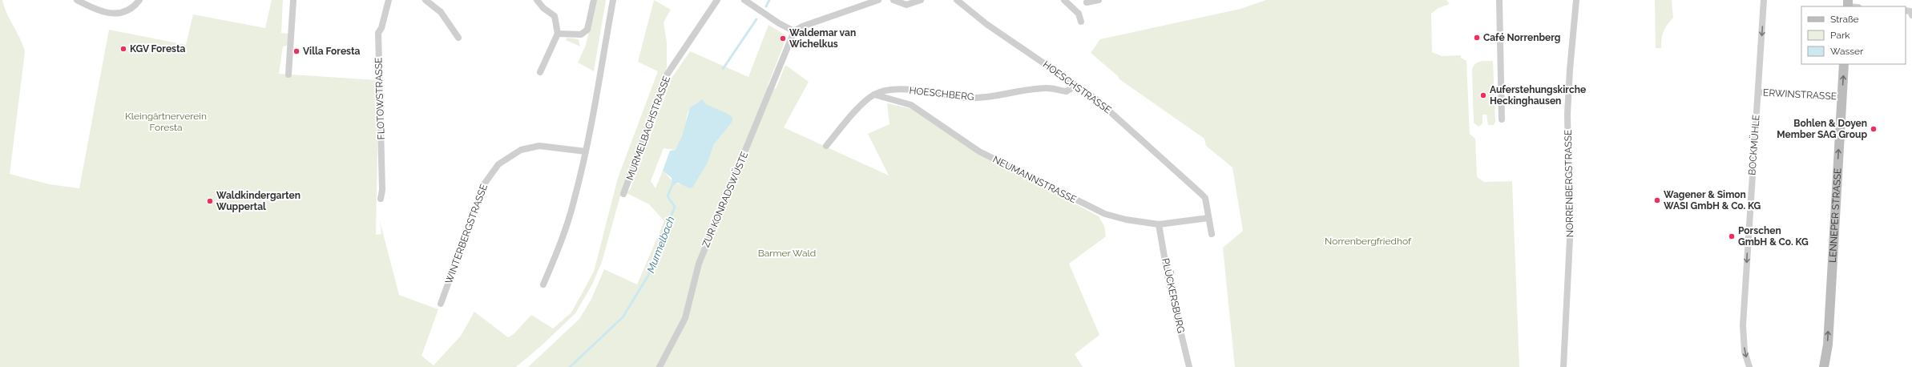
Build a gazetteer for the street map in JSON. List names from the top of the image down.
{
  "streets": {
    "main road": ["LENNEPER STRASSE"],
    "street": [
      "HOESCHSTRASSE",
      "HOESCHBERG",
      "ERWINSTRASSE",
      "FLOTOWSTRASSE",
      "MURMELBACHSTRASSE",
      "BOCKMÜHLE",
      "NEUMANNSTRASSE",
      "NORRENBERGSTRASSE",
      "ZUR KONRADSWÜSTE",
      "WINTERBERGSTRASSE",
      "PLÜCKERSBURG"
    ]
  },
  "crossings": [
    ["HOESCHSTRASSE", "HOESCHBERG"],
    ["HOESCHSTRASSE", "NEUMANNSTRASSE"],
    ["HOESCHBERG", "NEUMANNSTRASSE"],
    ["ERWINSTRASSE", "BOCKMÜHLE"],
    ["ERWINSTRASSE", "LENNEPER STRASSE"],
    ["NEUMANNSTRASSE", "PLÜCKERSBURG"]
  ],
  "one_way": ["BOCKMÜHLE", "LENNEPER STRASSE"],
  "water": ["Murmelbach"],
  "parks": ["Kleingärtnerverein Foresta", "Norrenbergfriedhof", "Barmer Wald"],
  "places": [
    "Café Norrenberg",
    "Waldemar van Wichelkus",
    "KGV Foresta",
    "Villa Foresta",
    "Auferstehungskirche Heckinghausen",
    "Bohlen & Doyen Member SAG Group",
    "Wagener & Simon WASI GmbH & Co. KG",
    "Waldkindergarten Wuppertal",
    "Porschen GmbH & Co. KG"
  ],
  "legend": ["Straße", "Park", "Wasser"]
}
